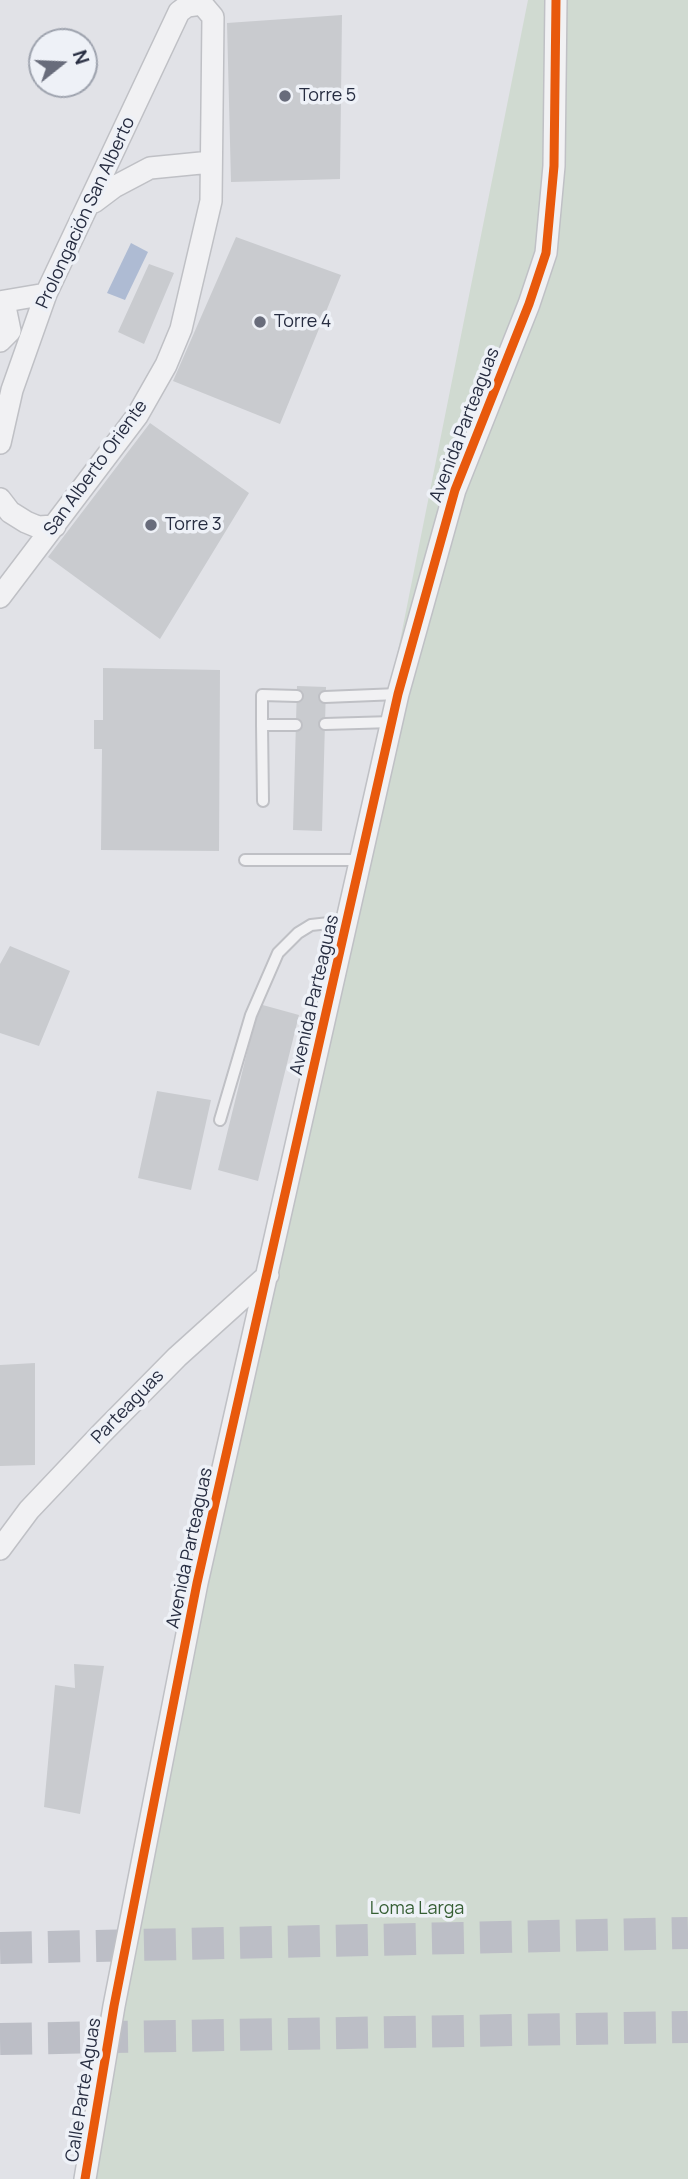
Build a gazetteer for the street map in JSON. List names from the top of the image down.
{
  "streets": {
    "street": [
      "Prolongación San Alberto",
      "Avenida Parteaguas",
      "San Alberto Oriente",
      "Parteaguas",
      "Calle Parte Aguas"
    ]
  },
  "crossings": [
    ["Prolongación San Alberto", "San Alberto Oriente"],
    ["Avenida Parteaguas", "Parteaguas"],
    ["Avenida Parteaguas", "Calle Parte Aguas"]
  ],
  "parks": ["Loma Larga"],
  "places": ["Torre 5", "Torre 4", "Torre 3"],
  "north": "right"
}
